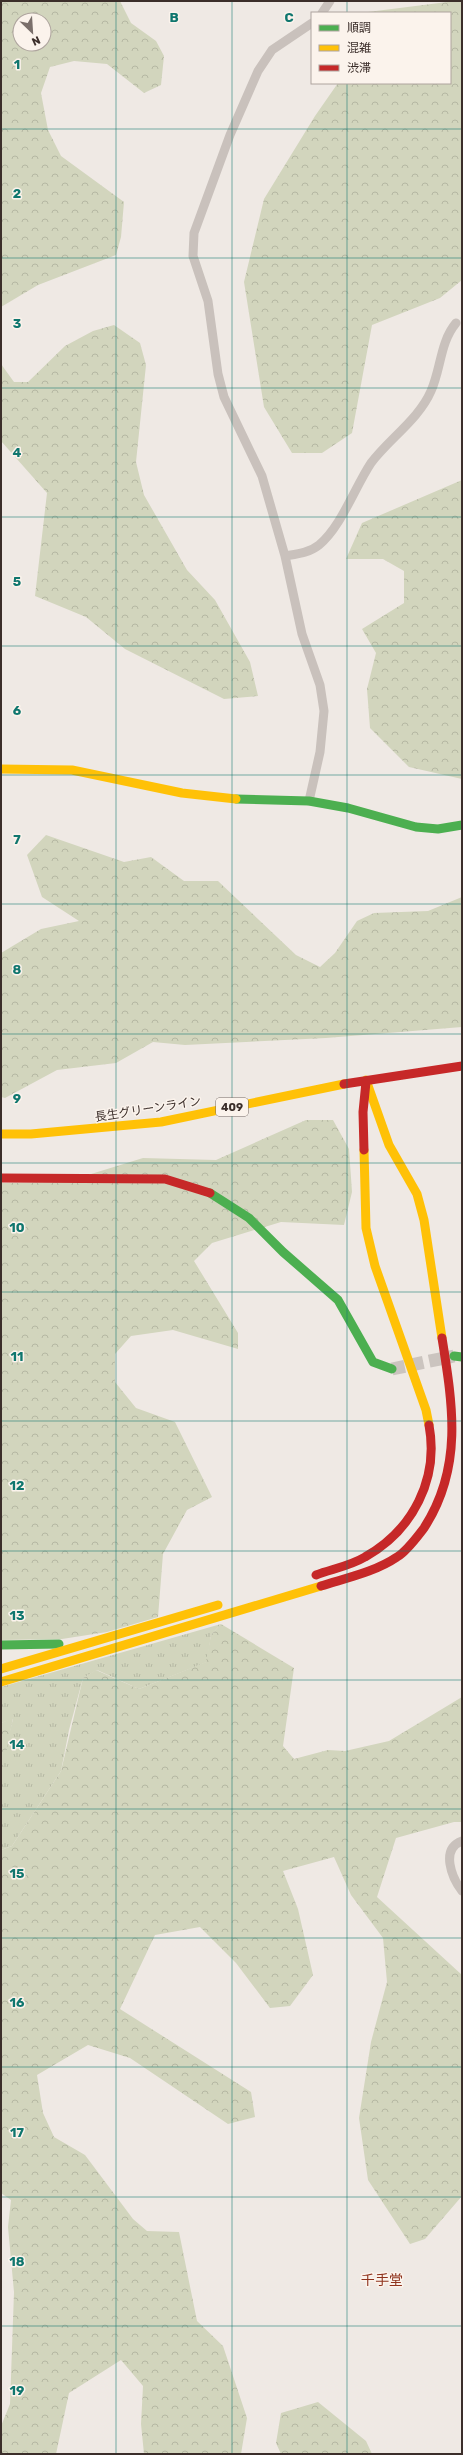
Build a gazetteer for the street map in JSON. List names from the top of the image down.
{
  "streets": {
    "main road": ["409", "長生グリーンライン"]
  },
  "districts": ["千手堂"],
  "legend": ["順調", "混雑", "渋滞"],
  "north": "bottom right",
  "grid": {
    "columns": ["B", "C"],
    "rows": [
      "1",
      "2",
      "3",
      "4",
      "5",
      "6",
      "7",
      "8",
      "9",
      "10",
      "11",
      "12",
      "13",
      "14",
      "15",
      "16",
      "17",
      "18",
      "19"
    ]
  }
}
